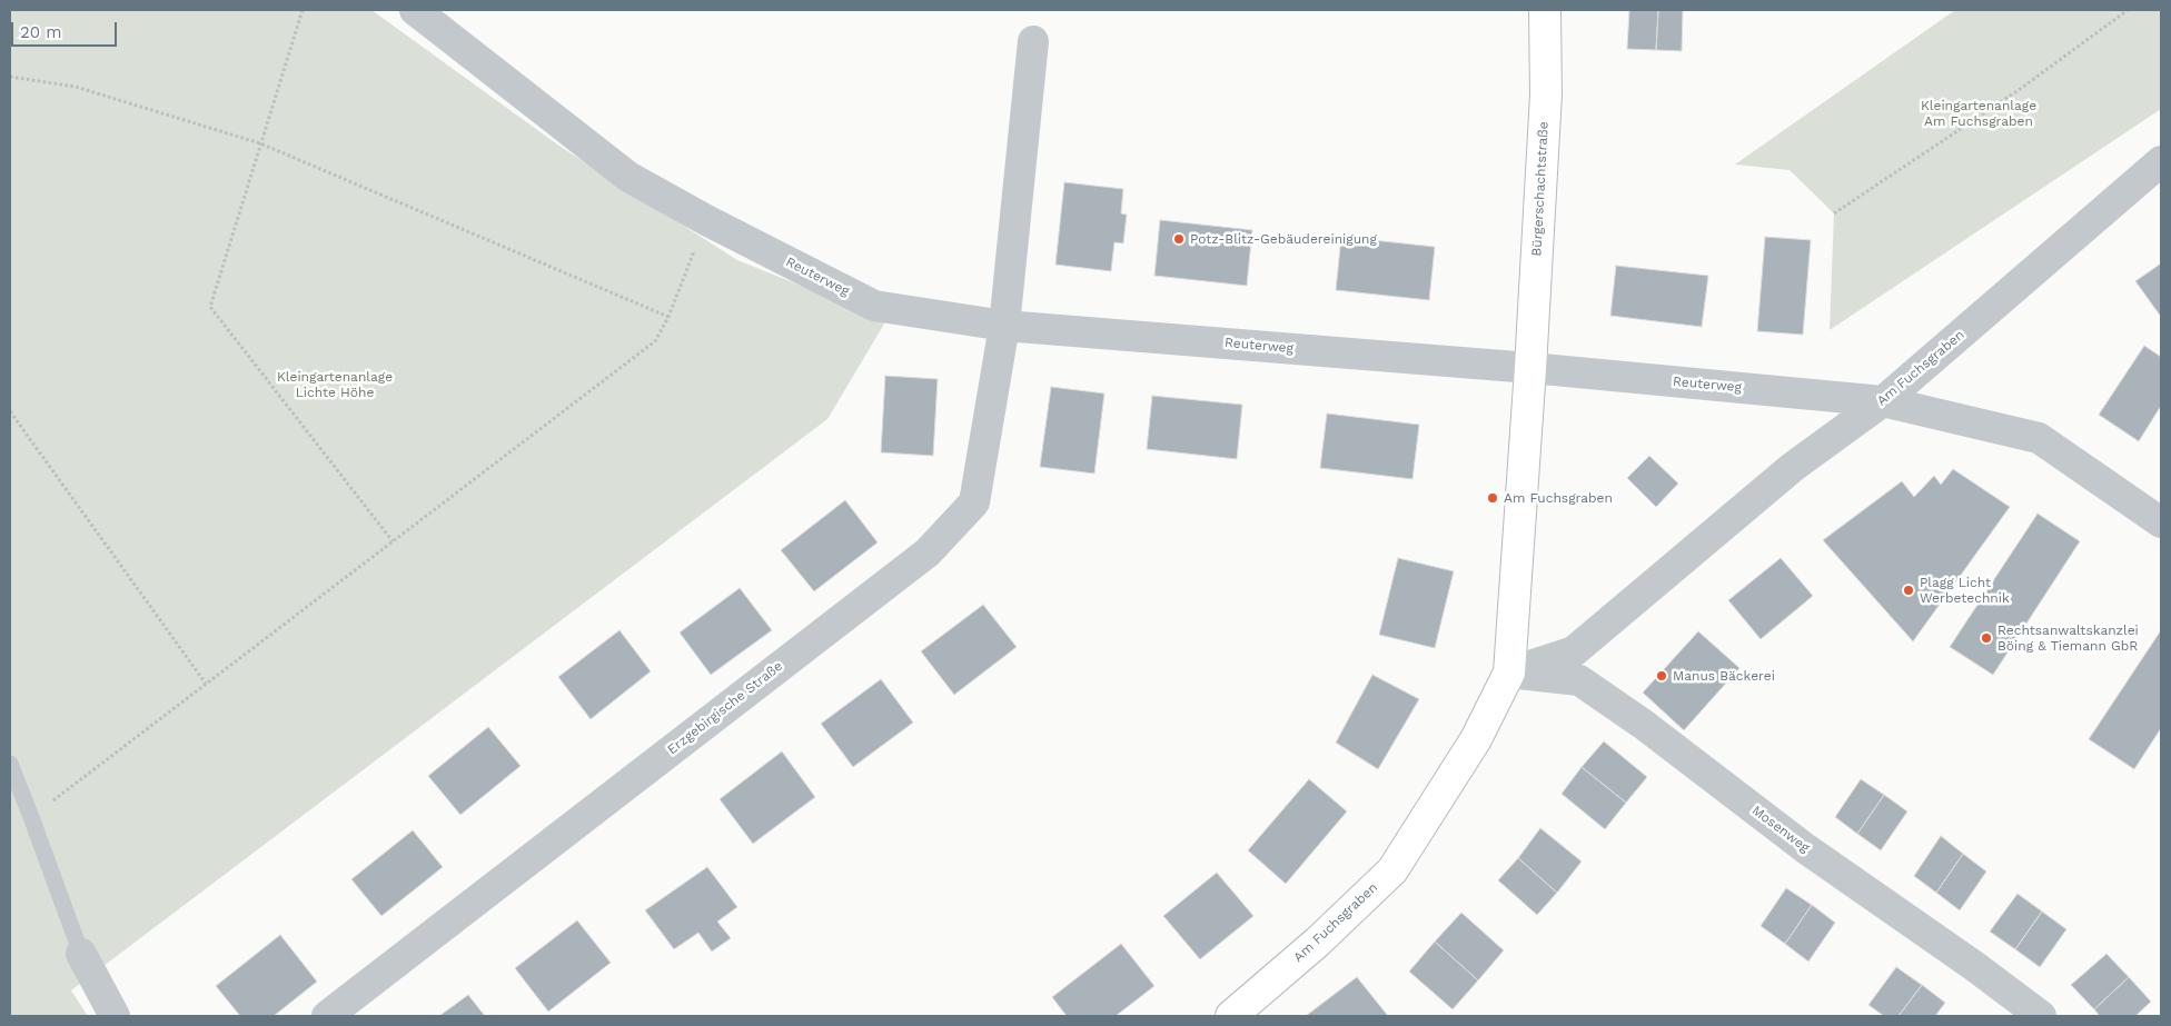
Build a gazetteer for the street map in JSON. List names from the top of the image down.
{
  "streets": {
    "main road": ["Bürgerschachtstraße", "Am Fuchsgraben"],
    "street": ["Reuterweg", "Erzgebirgische Straße", "Mosenweg"]
  },
  "crossings": [
    ["Bürgerschachtstraße", "Reuterweg"],
    ["Bürgerschachtstraße", "Am Fuchsgraben"],
    ["Reuterweg", "Am Fuchsgraben"],
    ["Reuterweg", "Erzgebirgische Straße"],
    ["Am Fuchsgraben", "Mosenweg"]
  ],
  "parks": ["Kleingartenanlage Am Fuchsgraben", "Kleingartenanlage Lichte Höhe"],
  "places": [
    "Potz-Blitz-Gebäudereinigung",
    "Am Fuchsgraben",
    "Plagg Licht Werbetechnik",
    "Rechtsanwaltskanzlei Böing & Tiemann GbR",
    "Manus Bäckerei"
  ],
  "scale_bar": "20 m"
}
